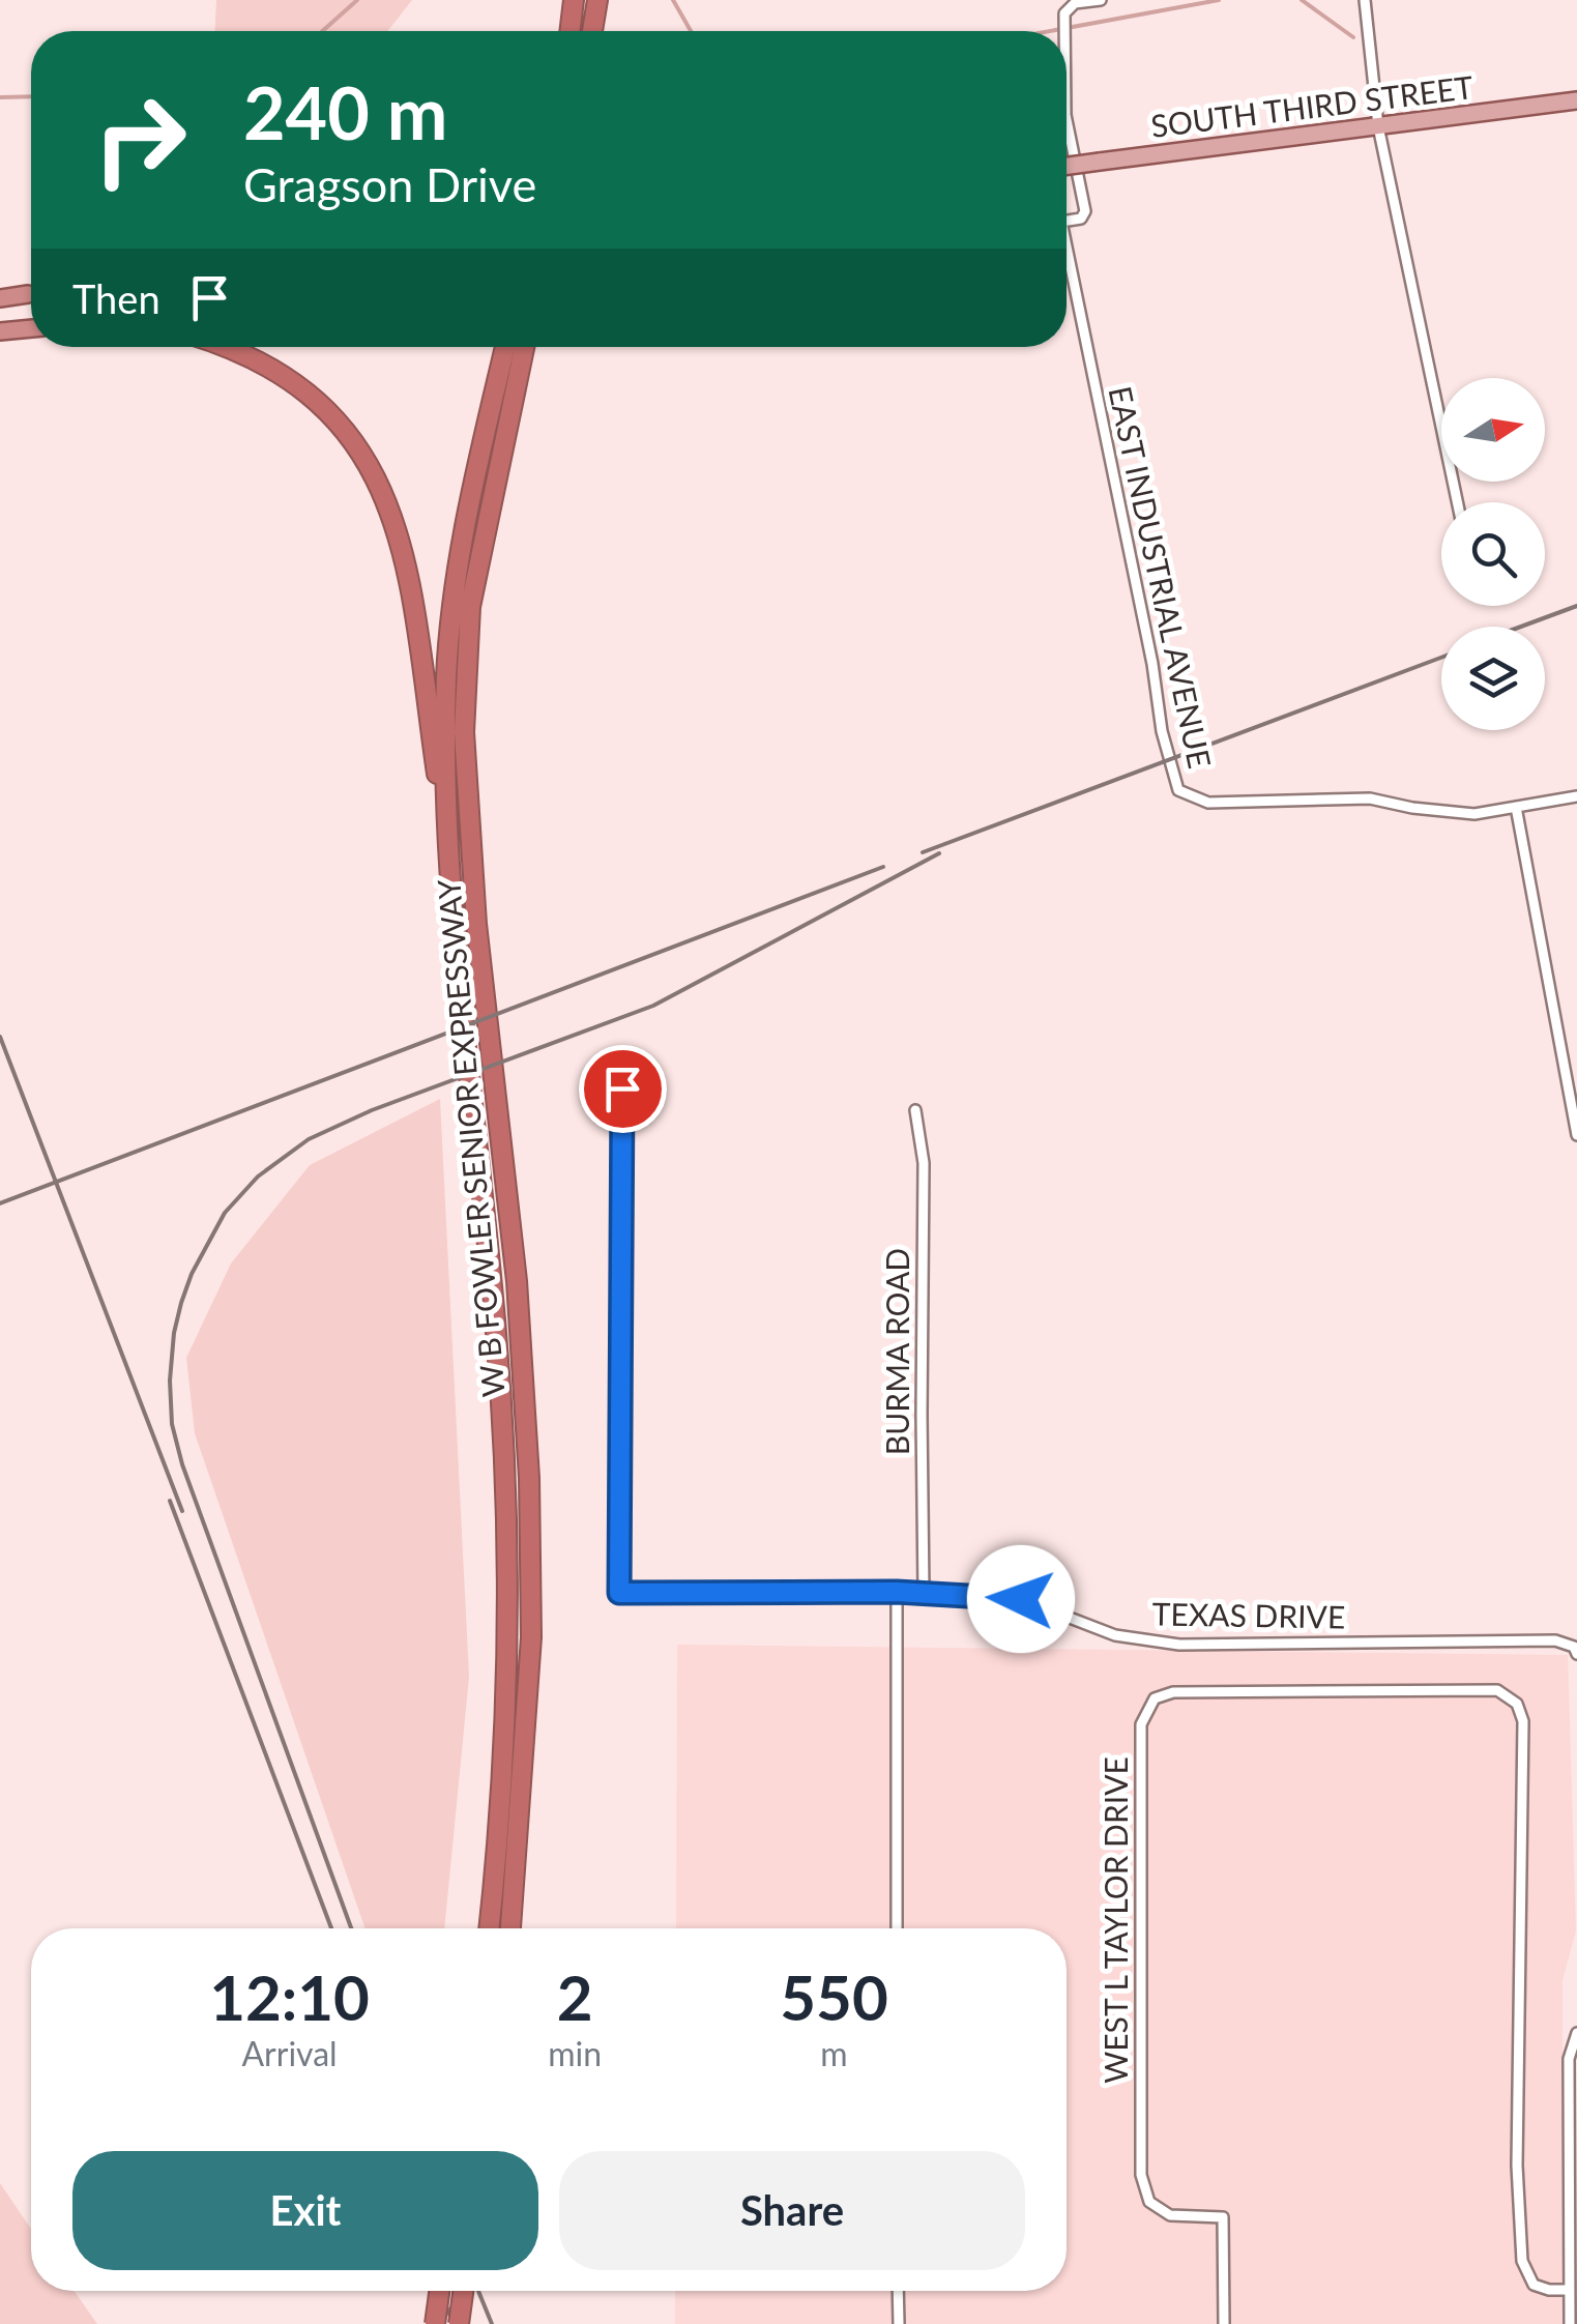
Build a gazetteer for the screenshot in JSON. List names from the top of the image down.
{
  "streets": {
    "highway": ["W B FOWLER SENIOR EXPRESSWAY"],
    "main road": ["SOUTH THIRD STREET"],
    "street": [
      "EAST INDUSTRIAL AVENUE",
      "BURMA ROAD",
      "TEXAS DRIVE",
      "WEST L TAYLOR DRIVE"
    ]
  },
  "crossings": [
    ["BURMA ROAD", "TEXAS DRIVE"]
  ],
  "north": "right",
  "page": {
    "turn": ["240 m", "Gragson Drive"],
    "then": "Then",
    "eta": [
      "12:10",
      "Arrival",
      "2",
      "min",
      "550",
      "m"
    ],
    "buttons": ["Exit", "Share"]
  }
}
